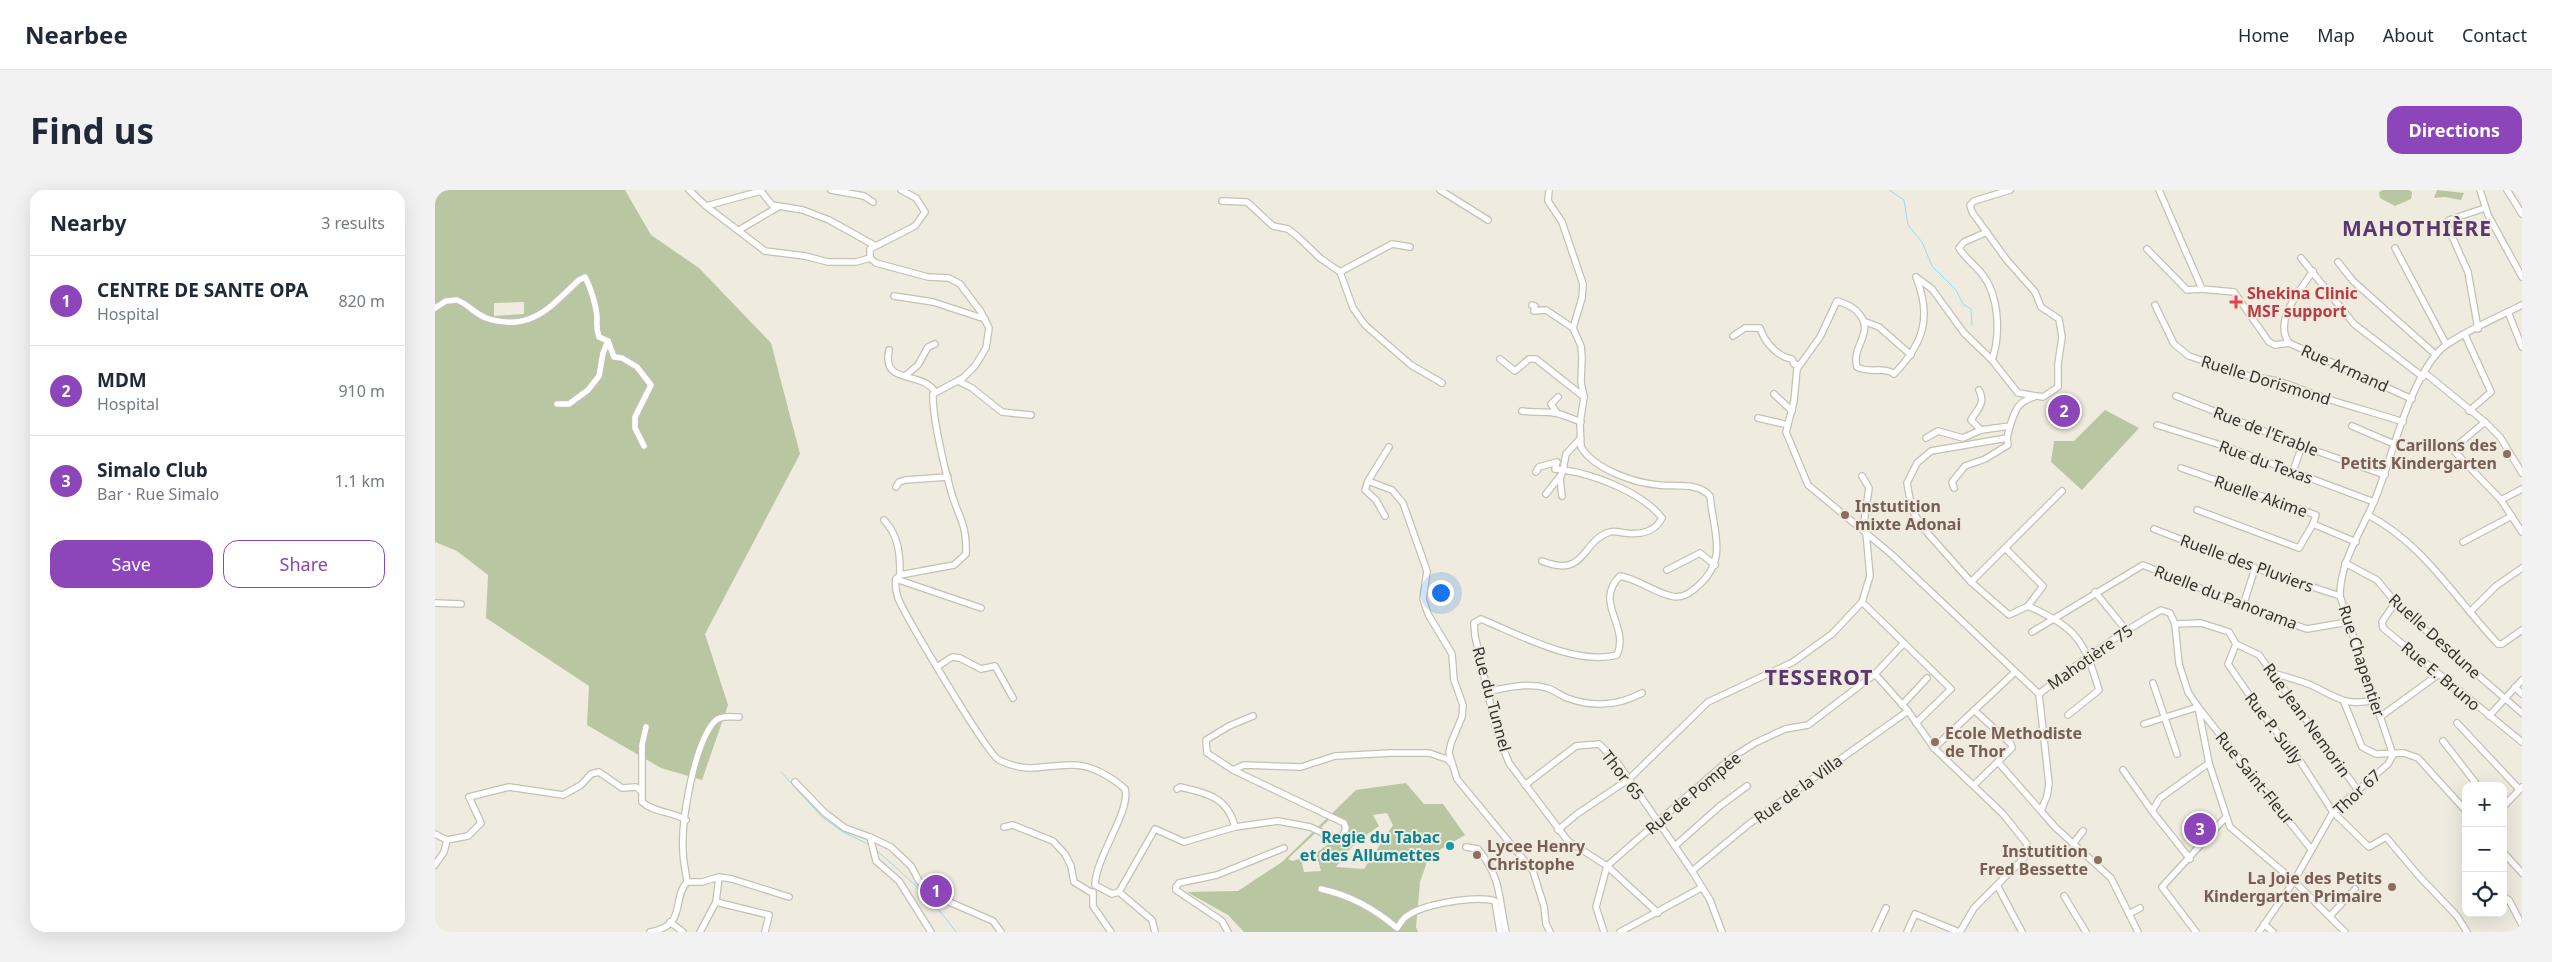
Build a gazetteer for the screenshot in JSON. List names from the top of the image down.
{
  "streets": {
    "street": [
      "Rue Armand",
      "Ruelle Dorismond",
      "Rue de l'Erable",
      "Rue du Texas",
      "Ruelle Akime",
      "Ruelle des Pluviers",
      "Ruelle du Panorama",
      "Ruelle Desdune",
      "Mahotière 75",
      "Rue Chapentier",
      "Rue E. Bruno",
      "Rue du Tunnel",
      "Rue Jean Nemorin",
      "Rue P. Sully",
      "Thor 65",
      "Rue Saint-Fleur",
      "Rue de la Villa",
      "Thor 67",
      "Rue de Pompée"
    ]
  },
  "crossings": [
    ["Rue Armand", "Rue Chapentier"],
    ["Ruelle Dorismond", "Rue Chapentier"],
    ["Rue de l'Erable", "Rue Chapentier"],
    ["Rue du Texas", "Rue Chapentier"],
    ["Ruelle Akime", "Rue Chapentier"],
    ["Ruelle des Pluviers", "Rue Chapentier"],
    ["Ruelle du Panorama", "Rue Chapentier"],
    ["Ruelle Desdune", "Rue Chapentier"],
    ["Ruelle Desdune", "Rue E. Bruno"],
    ["Mahotière 75", "Rue Jean Nemorin"],
    ["Rue Chapentier", "Thor 67"],
    ["Rue du Tunnel", "Thor 65"],
    ["Rue du Tunnel", "Rue de Pompée"],
    ["Rue Jean Nemorin", "Rue P. Sully"],
    ["Rue Jean Nemorin", "Thor 67"],
    ["Rue P. Sully", "Thor 67"],
    ["Thor 65", "Rue de la Villa"],
    ["Thor 65", "Rue de Pompée"],
    ["Rue Saint-Fleur", "Thor 67"]
  ],
  "districts": ["MAHOTHIÈRE", "TESSEROT"],
  "places": {
    "health": ["Shekina Clinic MSF support"],
    "other": [
      "Carillons des Petits Kindergarten",
      "Instutition mixte Adonai",
      "Ecole Methodiste de Thor",
      "Regie du Tabac et des Allumettes",
      "Lycee Henry Christophe",
      "Instutition Fred Bessette",
      "La Joie des Petits Kindergarten Primaire"
    ]
  },
  "page": {
    "header": "Nearbee",
    "nav": [
      "Home",
      "Map",
      "About",
      "Contact"
    ],
    "buttons": [
      "Directions",
      ["Save", "Share"]
    ],
    "title": "Find us",
    "heading": ["Nearby", "3 results"],
    "list": [
      {
        "mark": "1",
        "name": "CENTRE DE SANTE OPA",
        "note": "Hospital",
        "value": "820 m"
      },
      {
        "mark": "2",
        "name": "MDM",
        "note": "Hospital",
        "value": "910 m"
      },
      {
        "mark": "3",
        "name": "Simalo Club",
        "note": "Bar · Rue Simalo",
        "value": "1.1 km"
      }
    ],
    "pins": ["2", "3", "1"],
    "map_buttons": ["+", "−"]
  }
}
